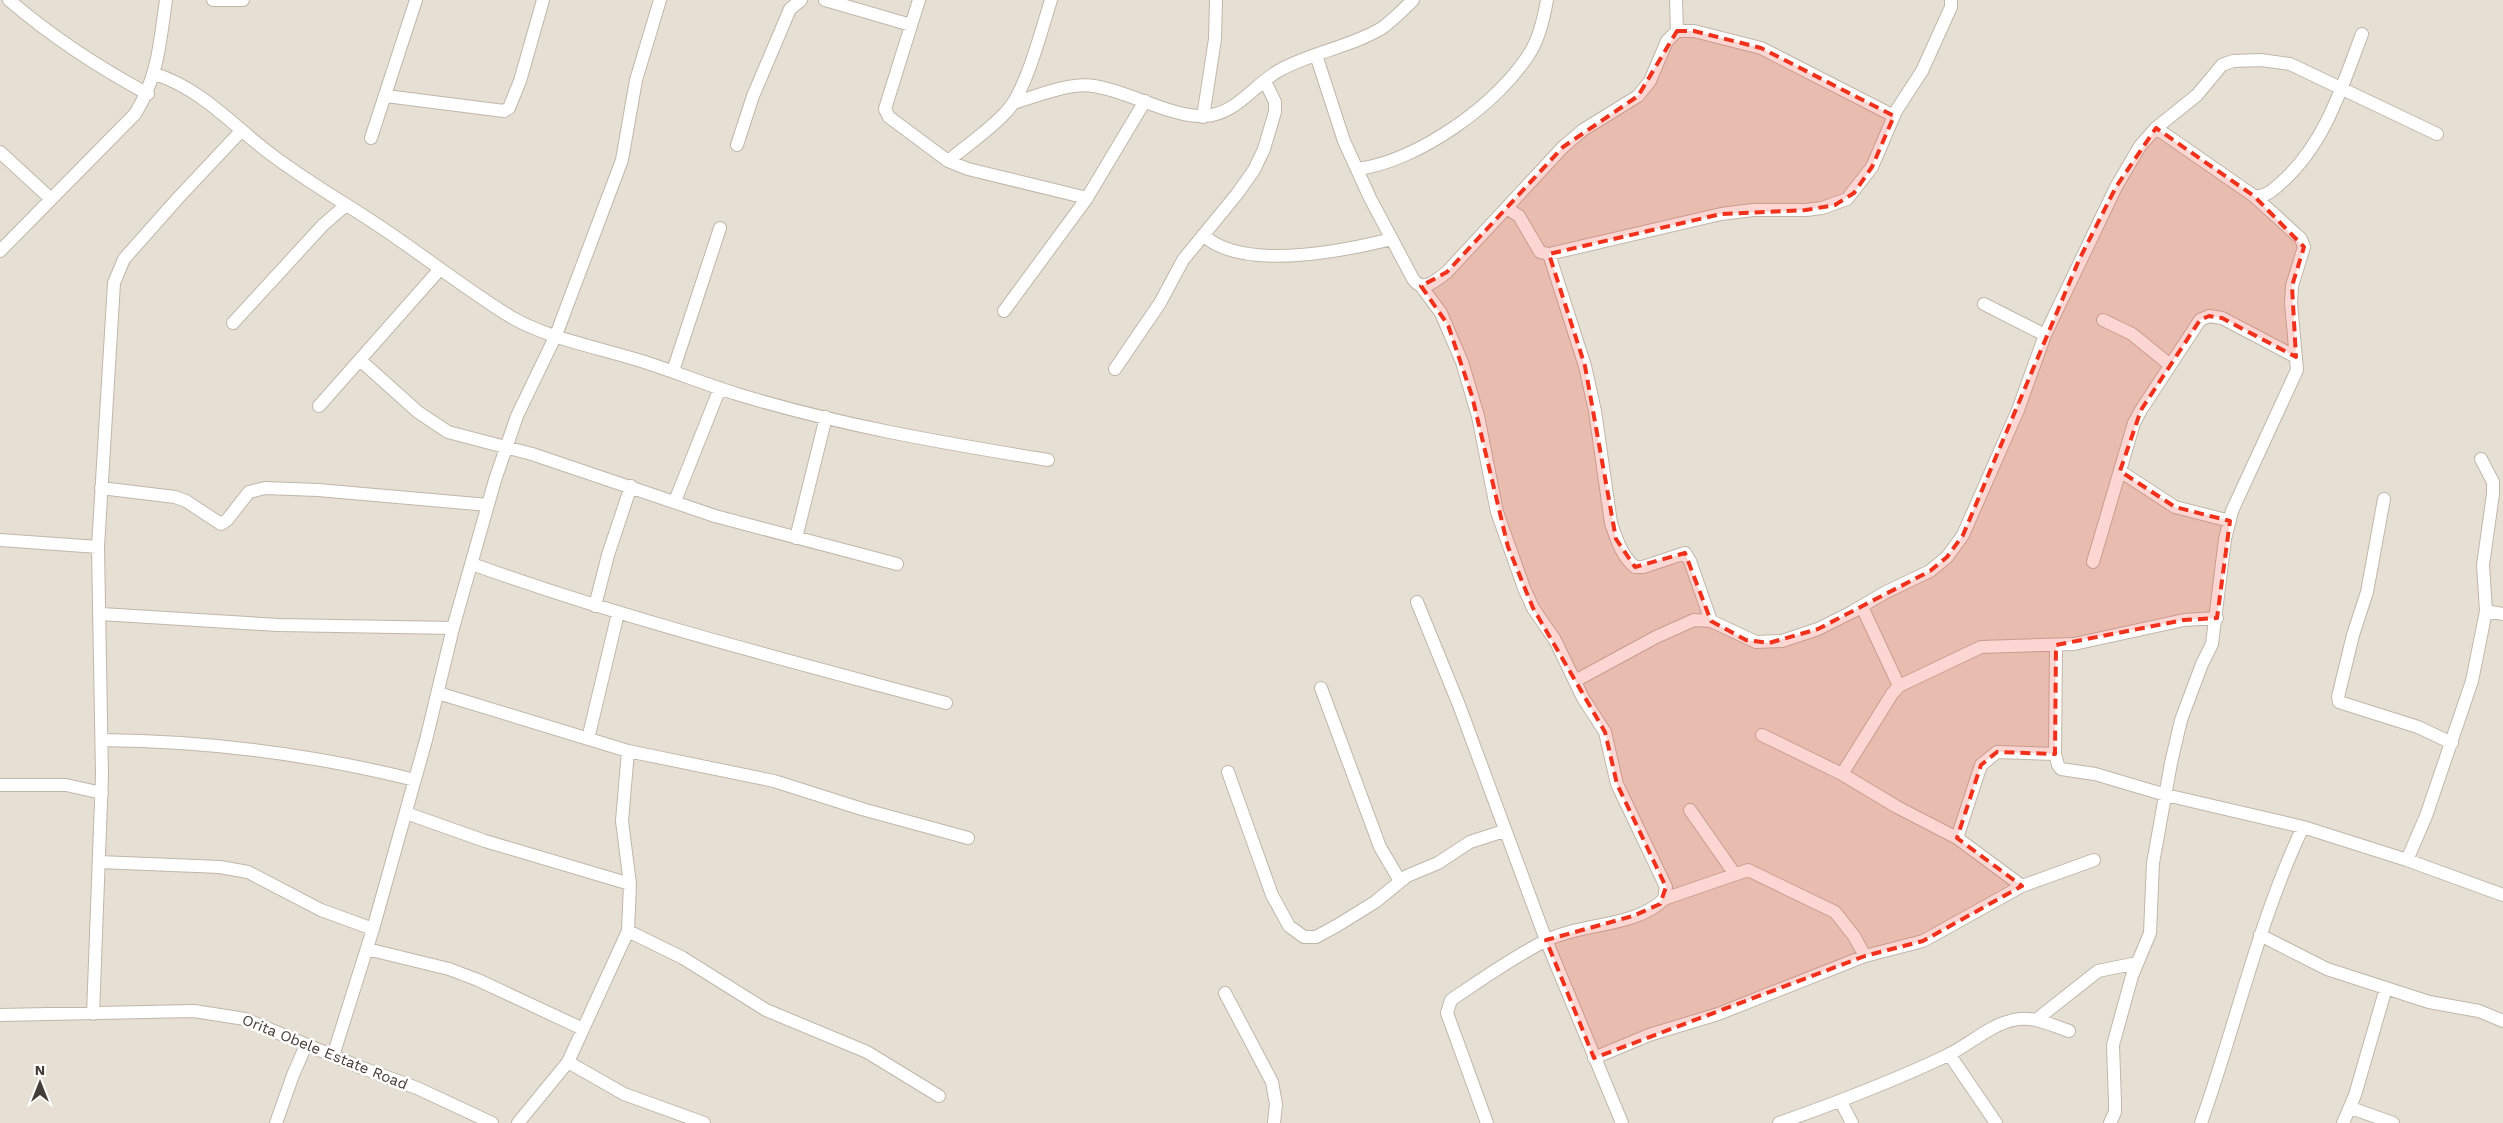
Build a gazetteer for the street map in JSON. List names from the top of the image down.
{
  "streets": {
    "street": ["Orita Obele Estate Road"]
  },
  "north": "top"
}
